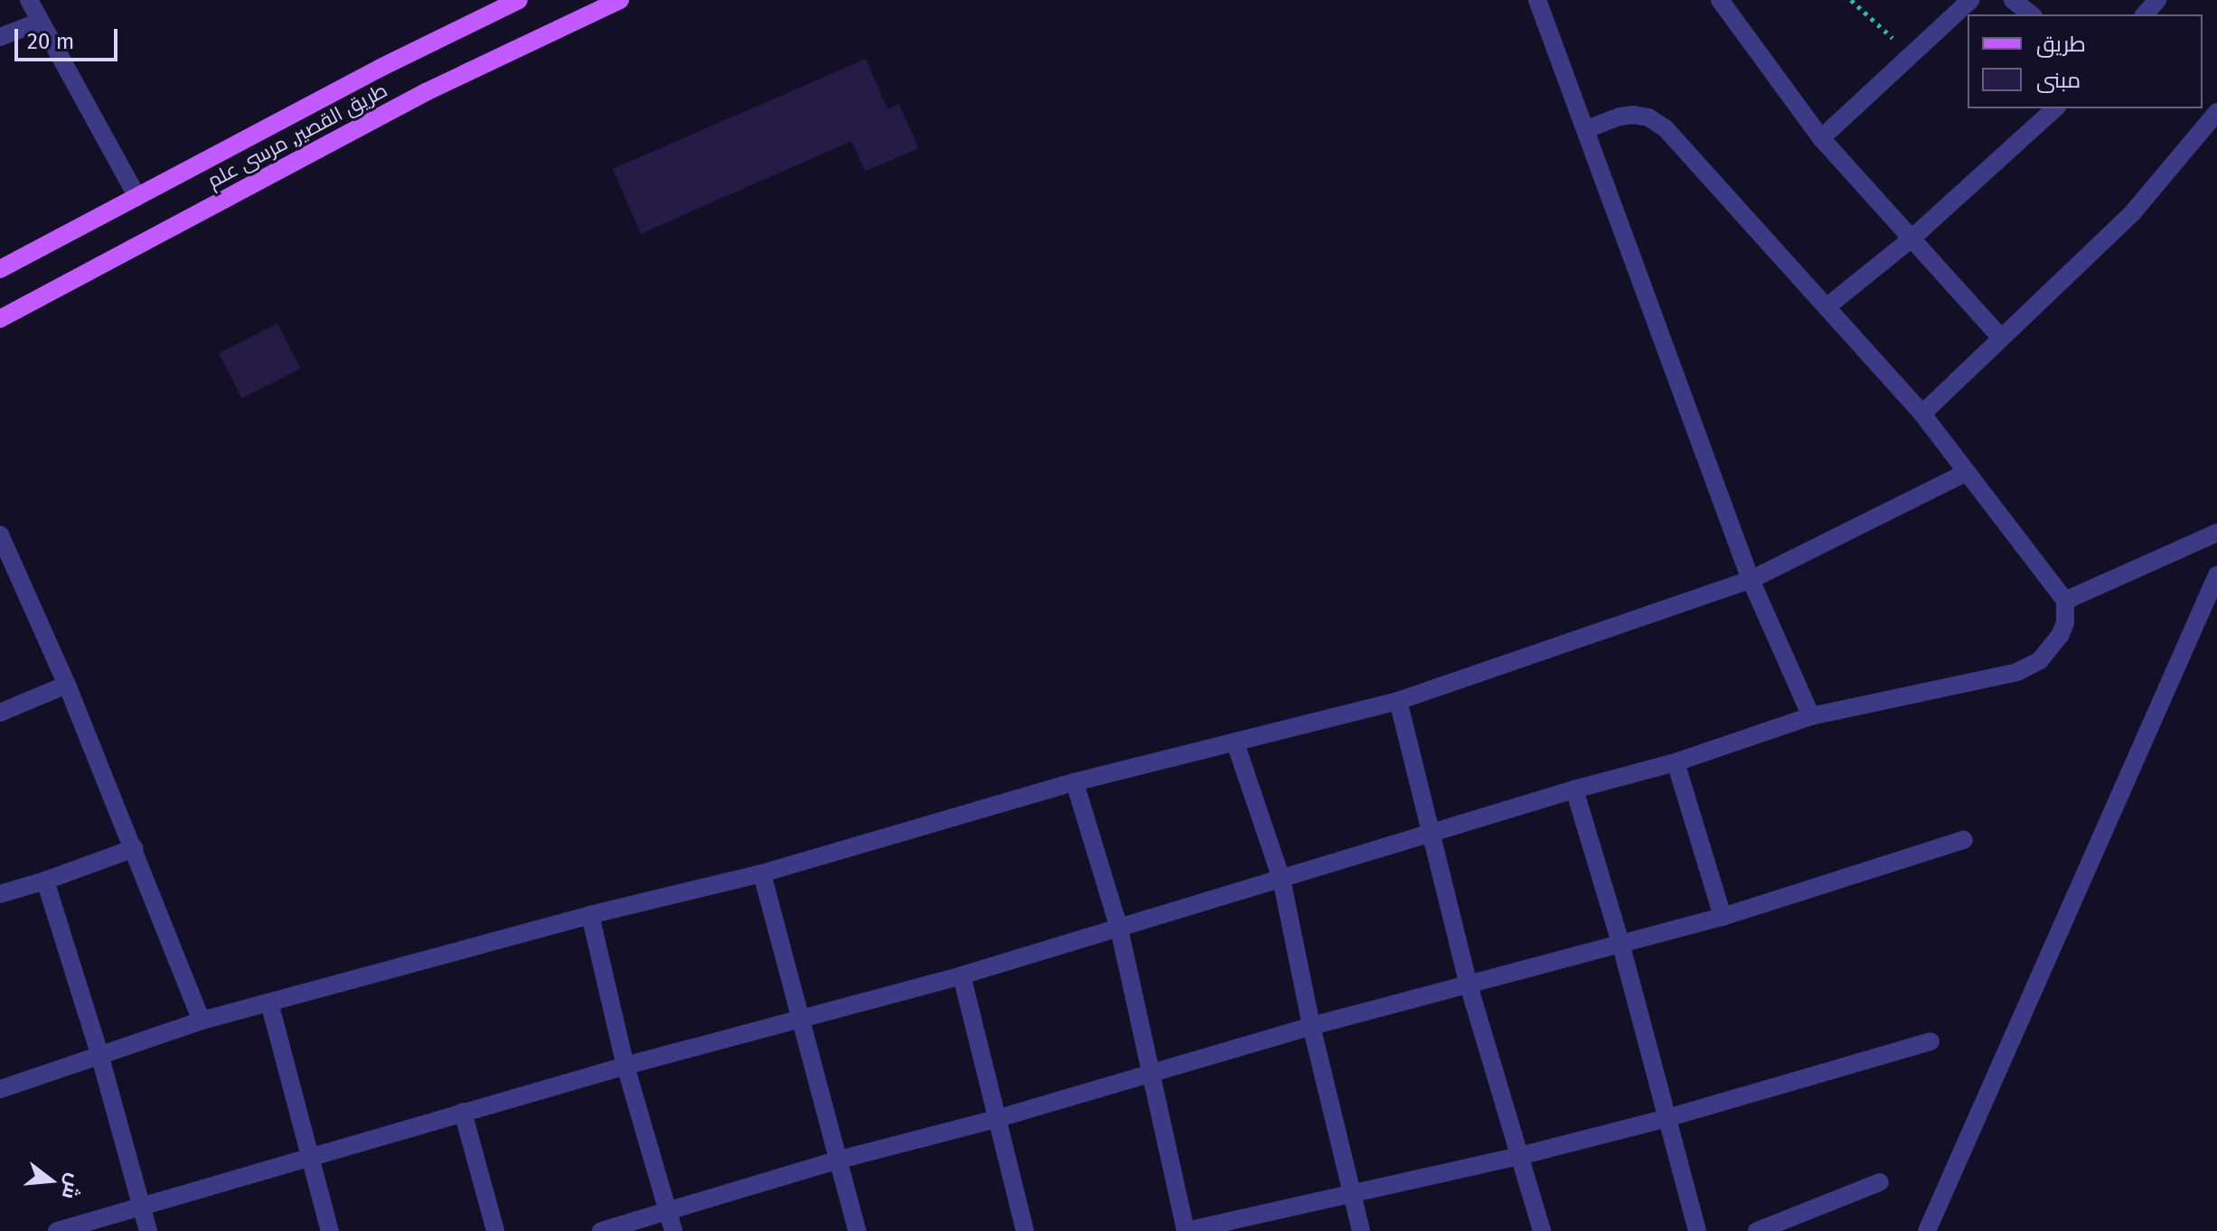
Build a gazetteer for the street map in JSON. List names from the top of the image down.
{
  "streets": {
    "main road": ["طريق القصير, مرسى علم"]
  },
  "legend": ["طريق", "مبنى"],
  "scale_bar": "20 m",
  "north": "right"
}
